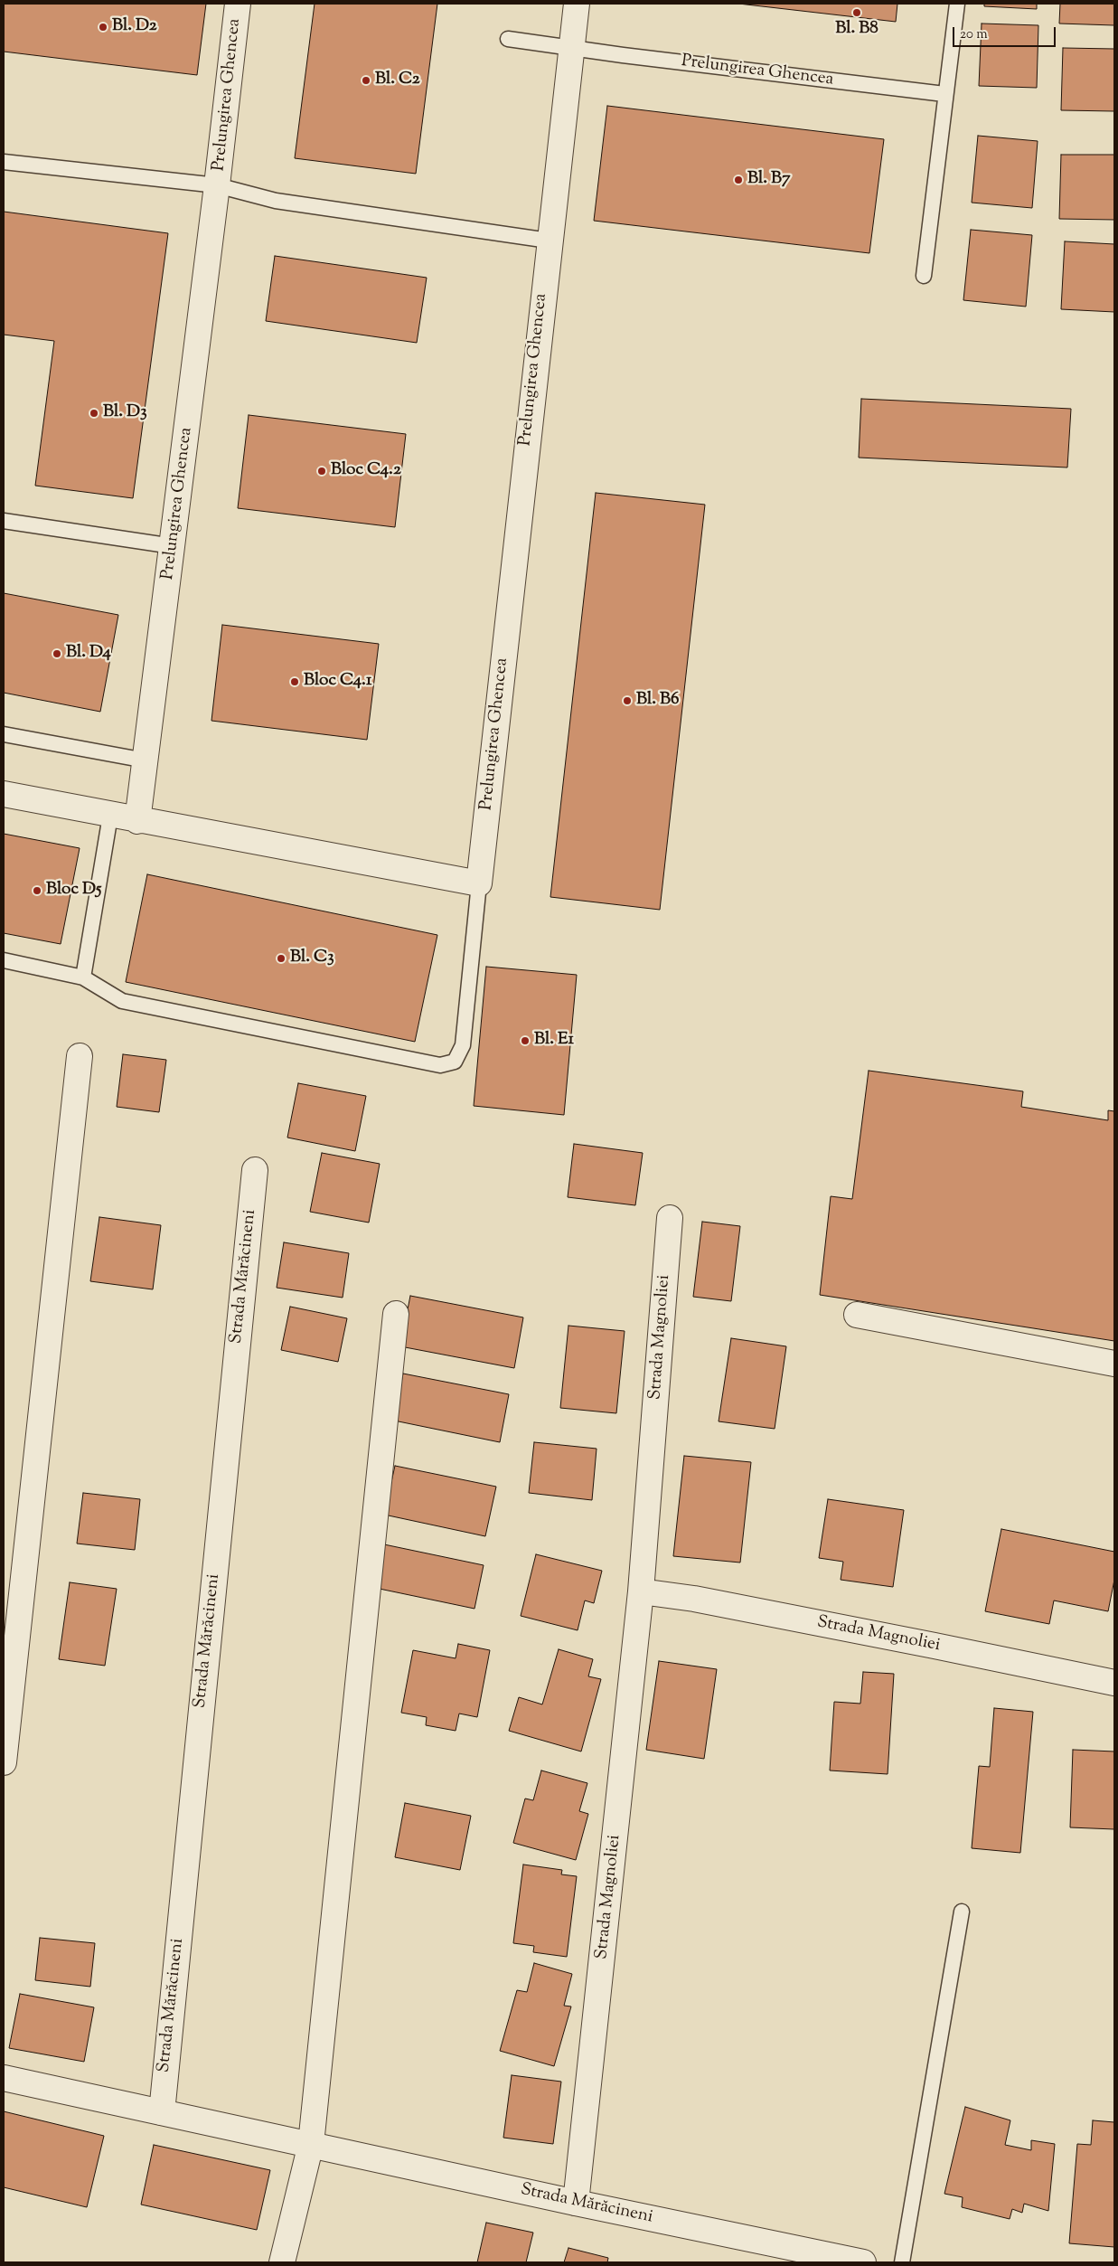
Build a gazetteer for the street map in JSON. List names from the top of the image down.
{
  "streets": {
    "street": ["Prelungirea Ghencea", "Strada Mărăcineni", "Strada Magnoliei"]
  },
  "crossings": [
    ["Strada Mărăcineni", "Strada Magnoliei"]
  ],
  "places": [
    "Bl. B8",
    "Bl. D2",
    "Bl. C2",
    "Bl. B7",
    "Bl. D3",
    "Bloc C4.2",
    "Bl. D4",
    "Bloc C4.1",
    "Bl. B6",
    "Bloc D5",
    "Bl. C3",
    "Bl. E1"
  ],
  "scale_bar": "20 m"
}
